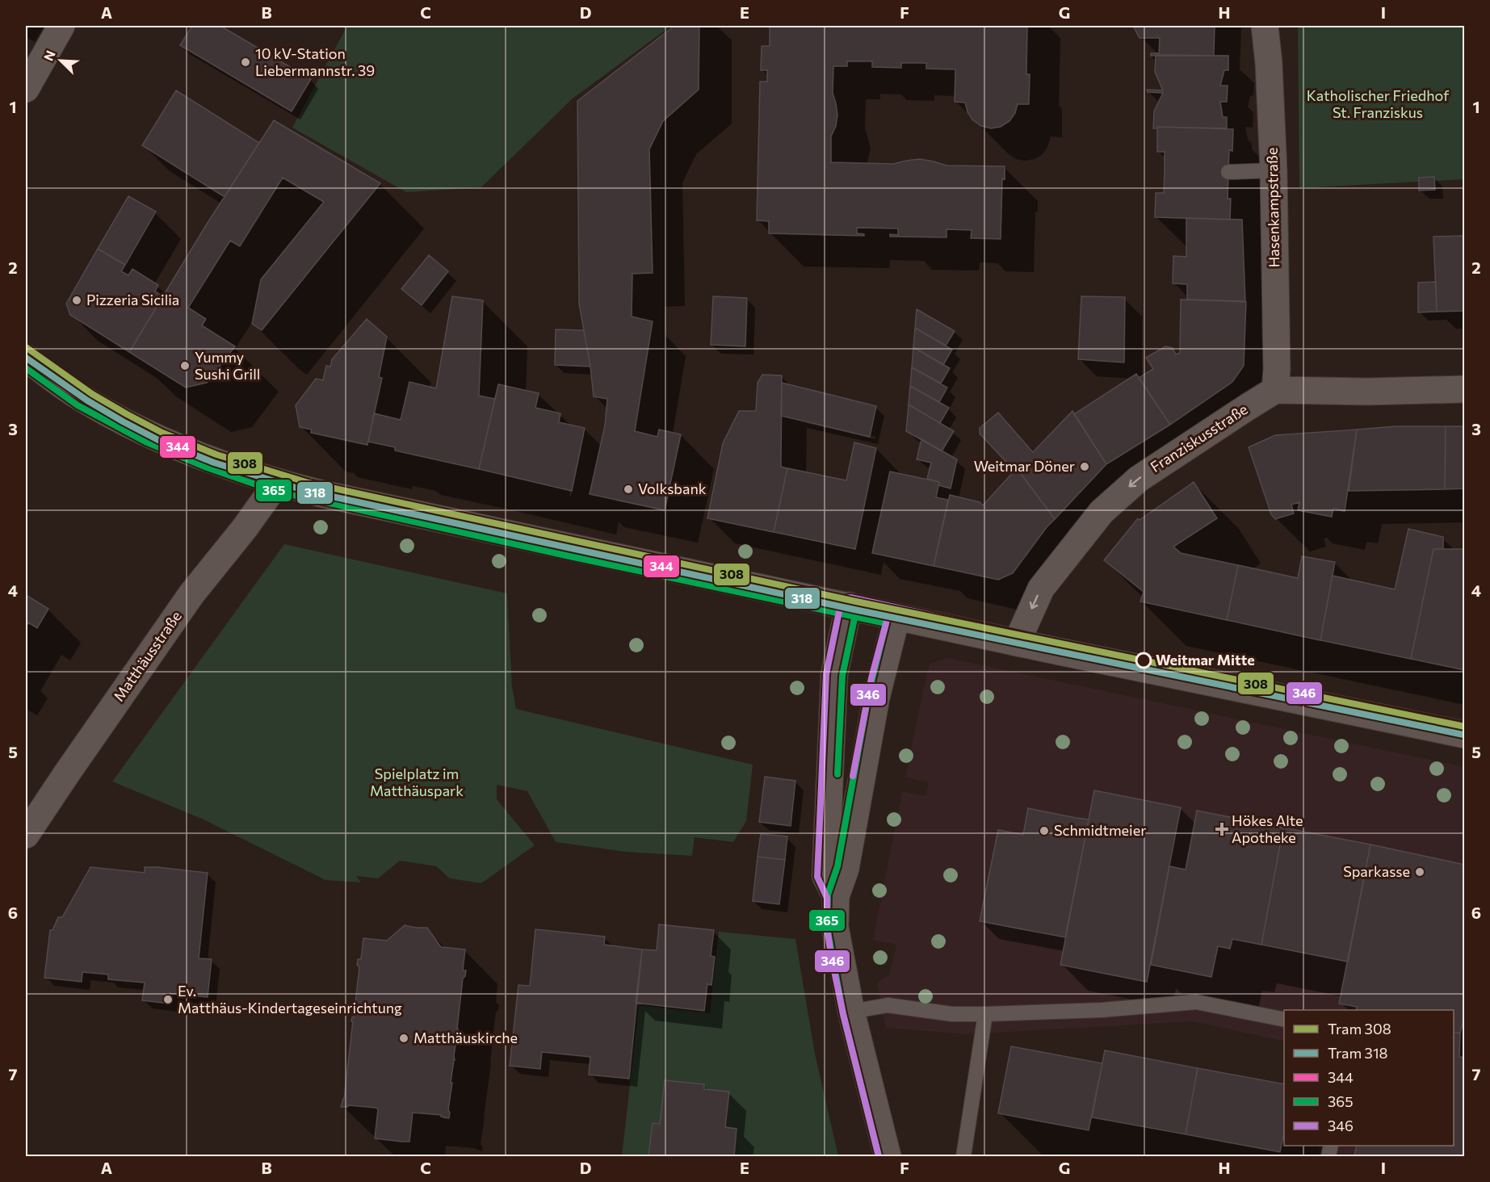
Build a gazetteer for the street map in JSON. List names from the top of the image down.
{
  "streets": {
    "street": ["Hasenkampstraße", "Franziskusstraße", "Matthäusstraße"]
  },
  "crossings": [
    ["Hasenkampstraße", "Franziskusstraße"]
  ],
  "one_way": ["Franziskusstraße"],
  "parks": ["Katholischer Friedhof St. Franziskus", "Spielplatz im Matthäuspark"],
  "places": {
    "other": [
      "10 kV-Station Liebermannstr. 39",
      "Pizzeria Sicilia",
      "Yummy Sushi Grill",
      "Weitmar Döner",
      "Volksbank",
      "Weitmar Mitte",
      "Schmidtmeier",
      "Sparkasse",
      "Ev. Matthäus-Kindertageseinrichtung",
      "Matthäuskirche"
    ],
    "health": ["Hökes Alte Apotheke"]
  },
  "lines": [
    "tram line 308",
    "tram line 318",
    "transit line 344",
    "transit line 365",
    "transit line 346"
  ],
  "legend": [
    "Tram 308",
    "Tram 318",
    "344",
    "365",
    "346"
  ],
  "north": "top left",
  "grid": {
    "columns": [
      "A",
      "B",
      "C",
      "D",
      "E",
      "F",
      "G",
      "H",
      "I"
    ],
    "rows": [
      "1",
      "2",
      "3",
      "4",
      "5",
      "6",
      "7"
    ]
  }
}
